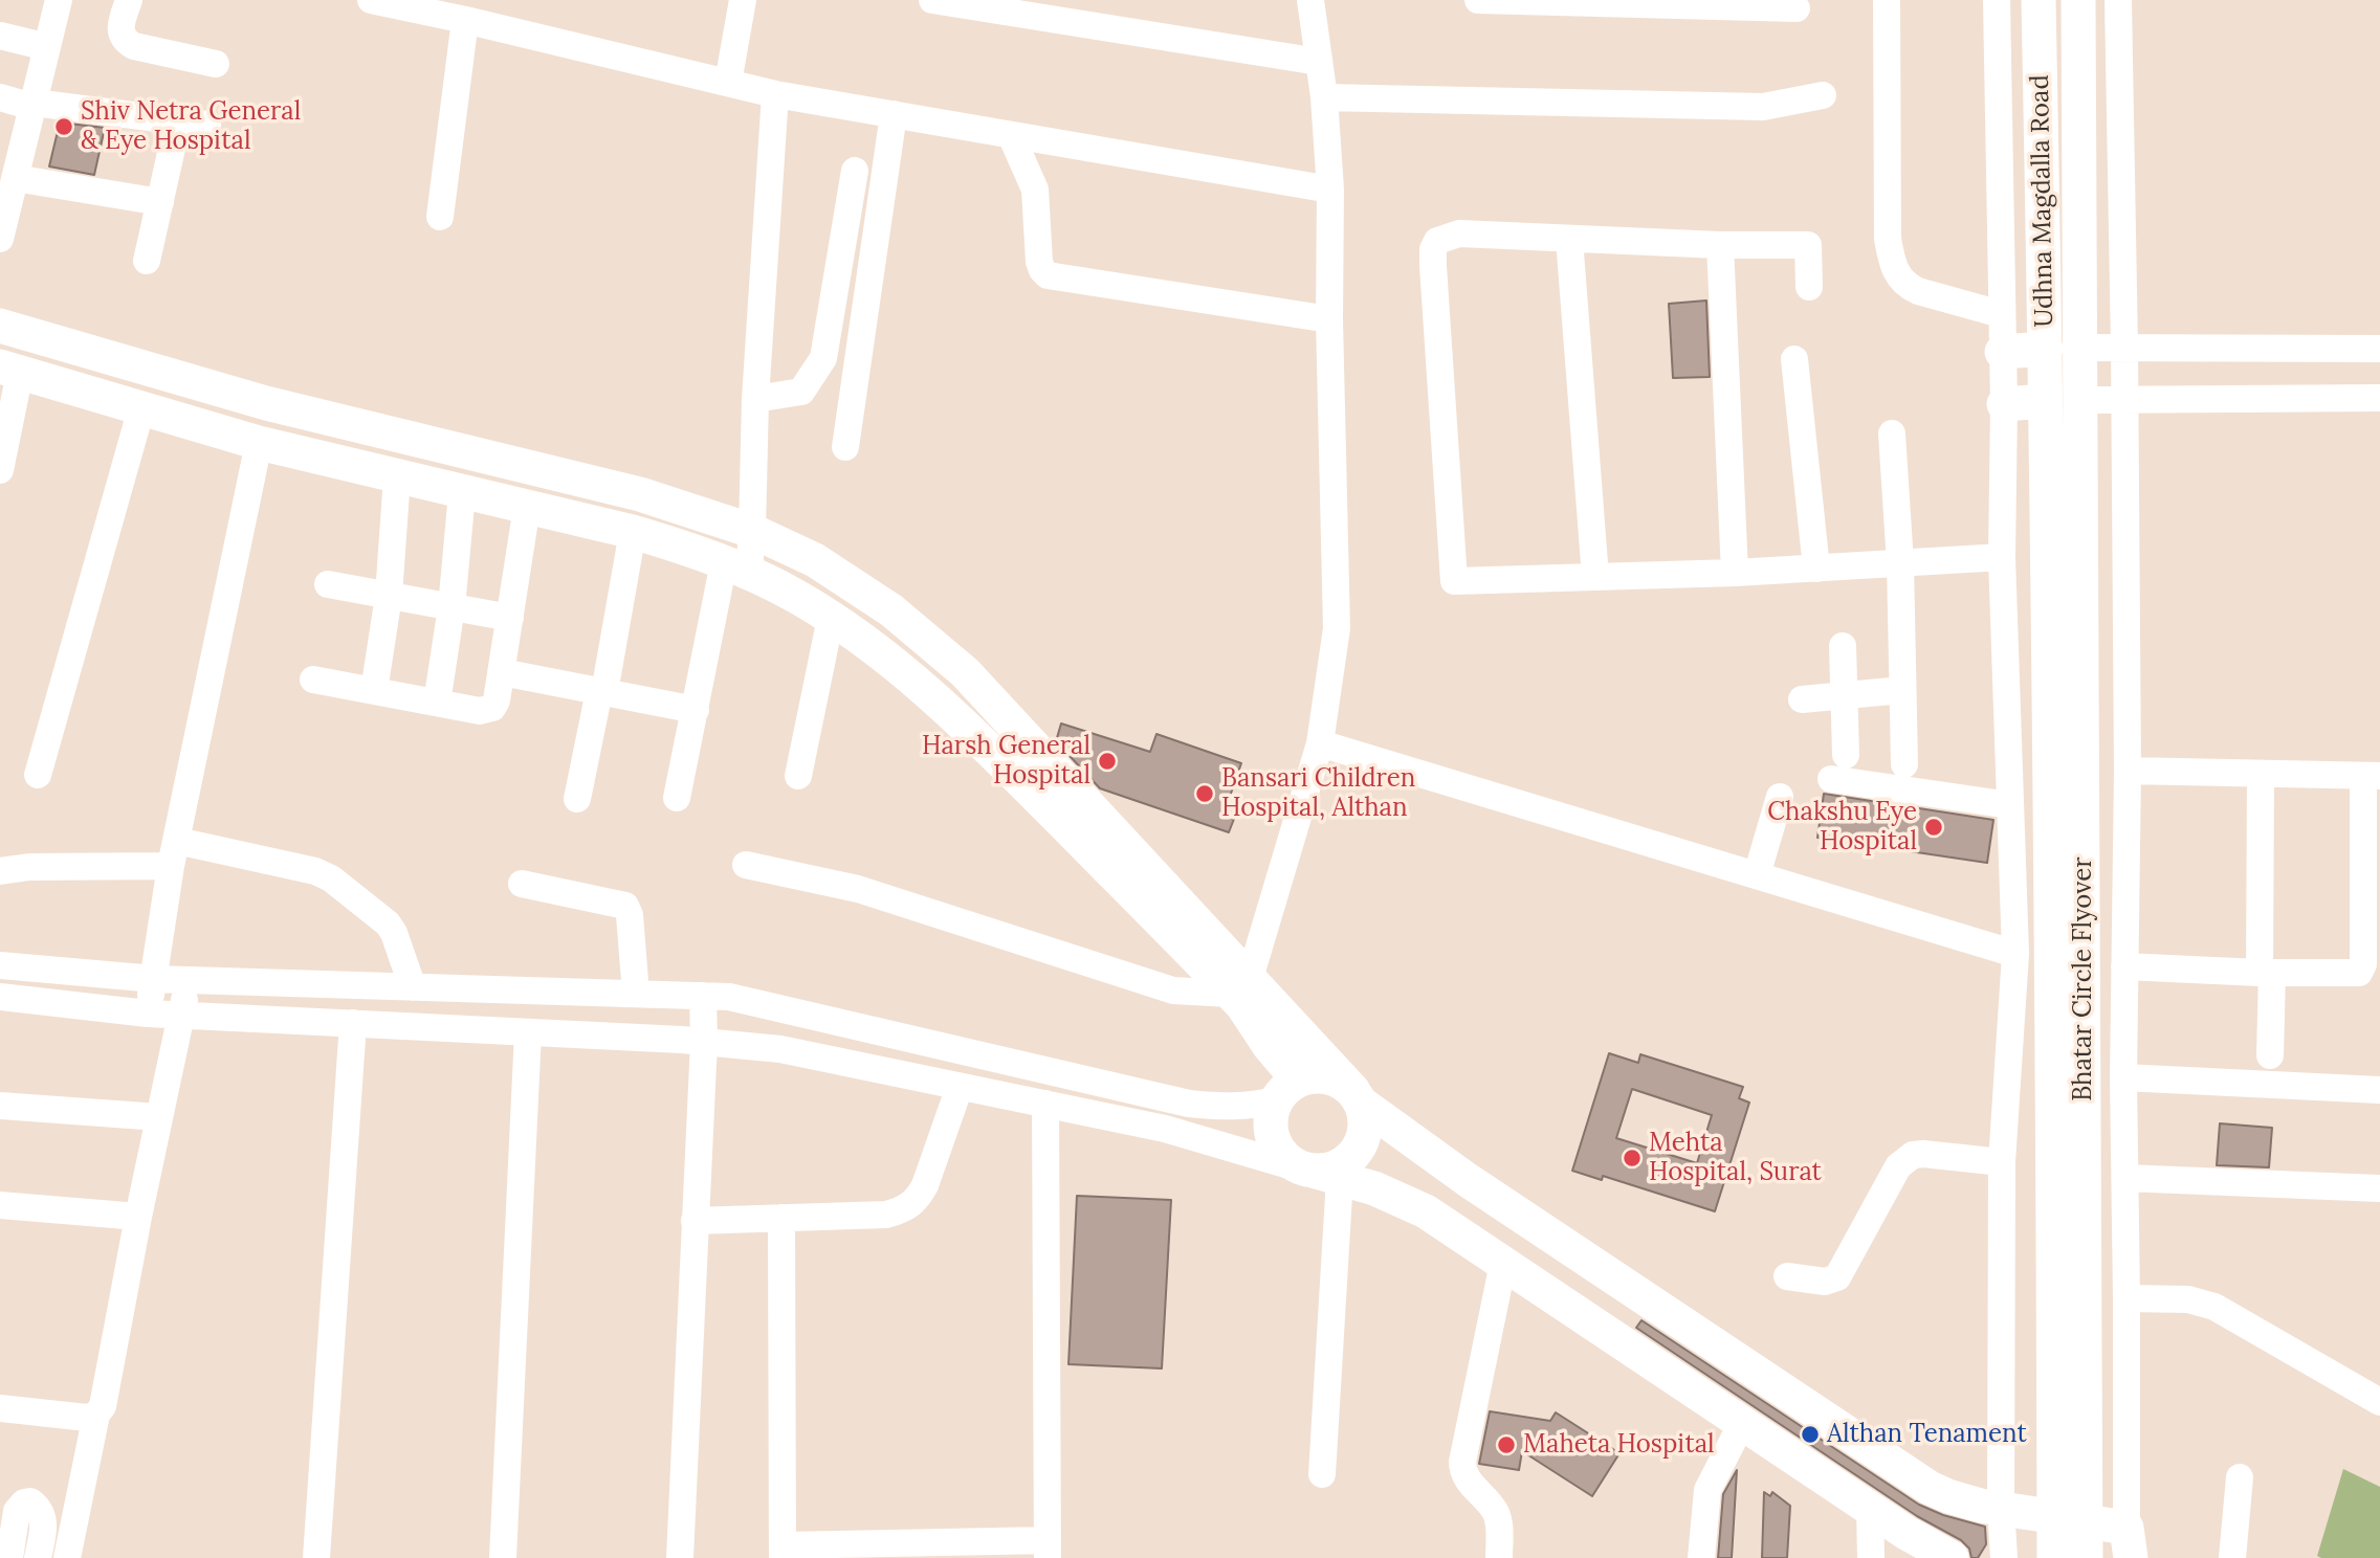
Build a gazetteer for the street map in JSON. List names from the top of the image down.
{
  "streets": {
    "main road": ["Udhna Magdalla Road", "Bhatar Circle Flyover"]
  },
  "crossings": [
    ["Udhna Magdalla Road", "Bhatar Circle Flyover"]
  ],
  "places": [
    "Shiv Netra General & Eye Hospital",
    "Harsh General Hospital",
    "Bansari Children Hospital, Althan",
    "Chakshu Eye Hospital",
    "Mehta Hospital, Surat",
    "Althan Tenament",
    "Maheta Hospital"
  ]
}
